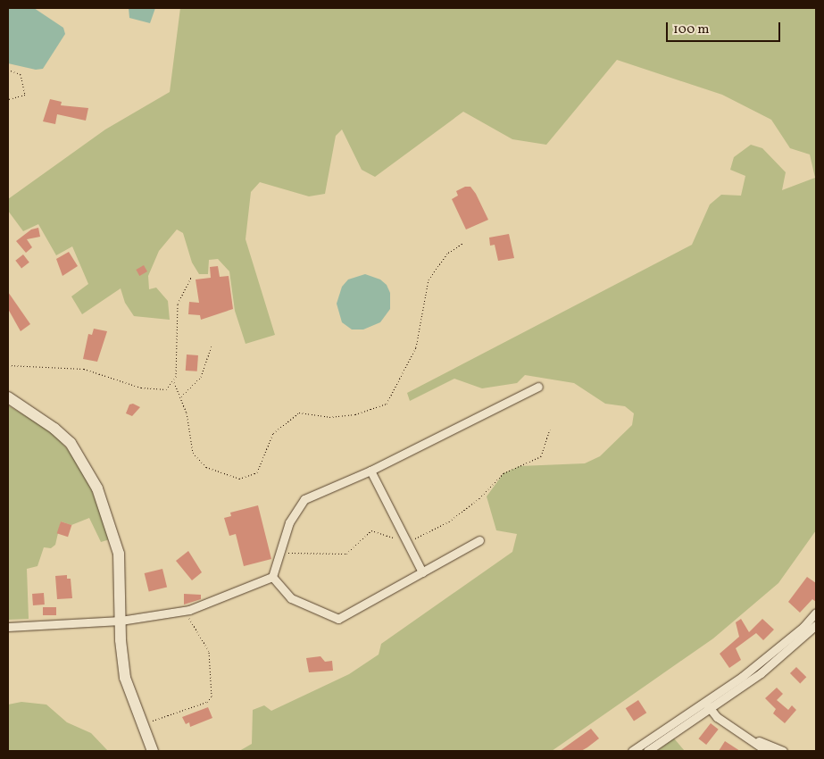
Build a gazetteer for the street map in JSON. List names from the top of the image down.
{
  "scale_bar": "100 m"
}
